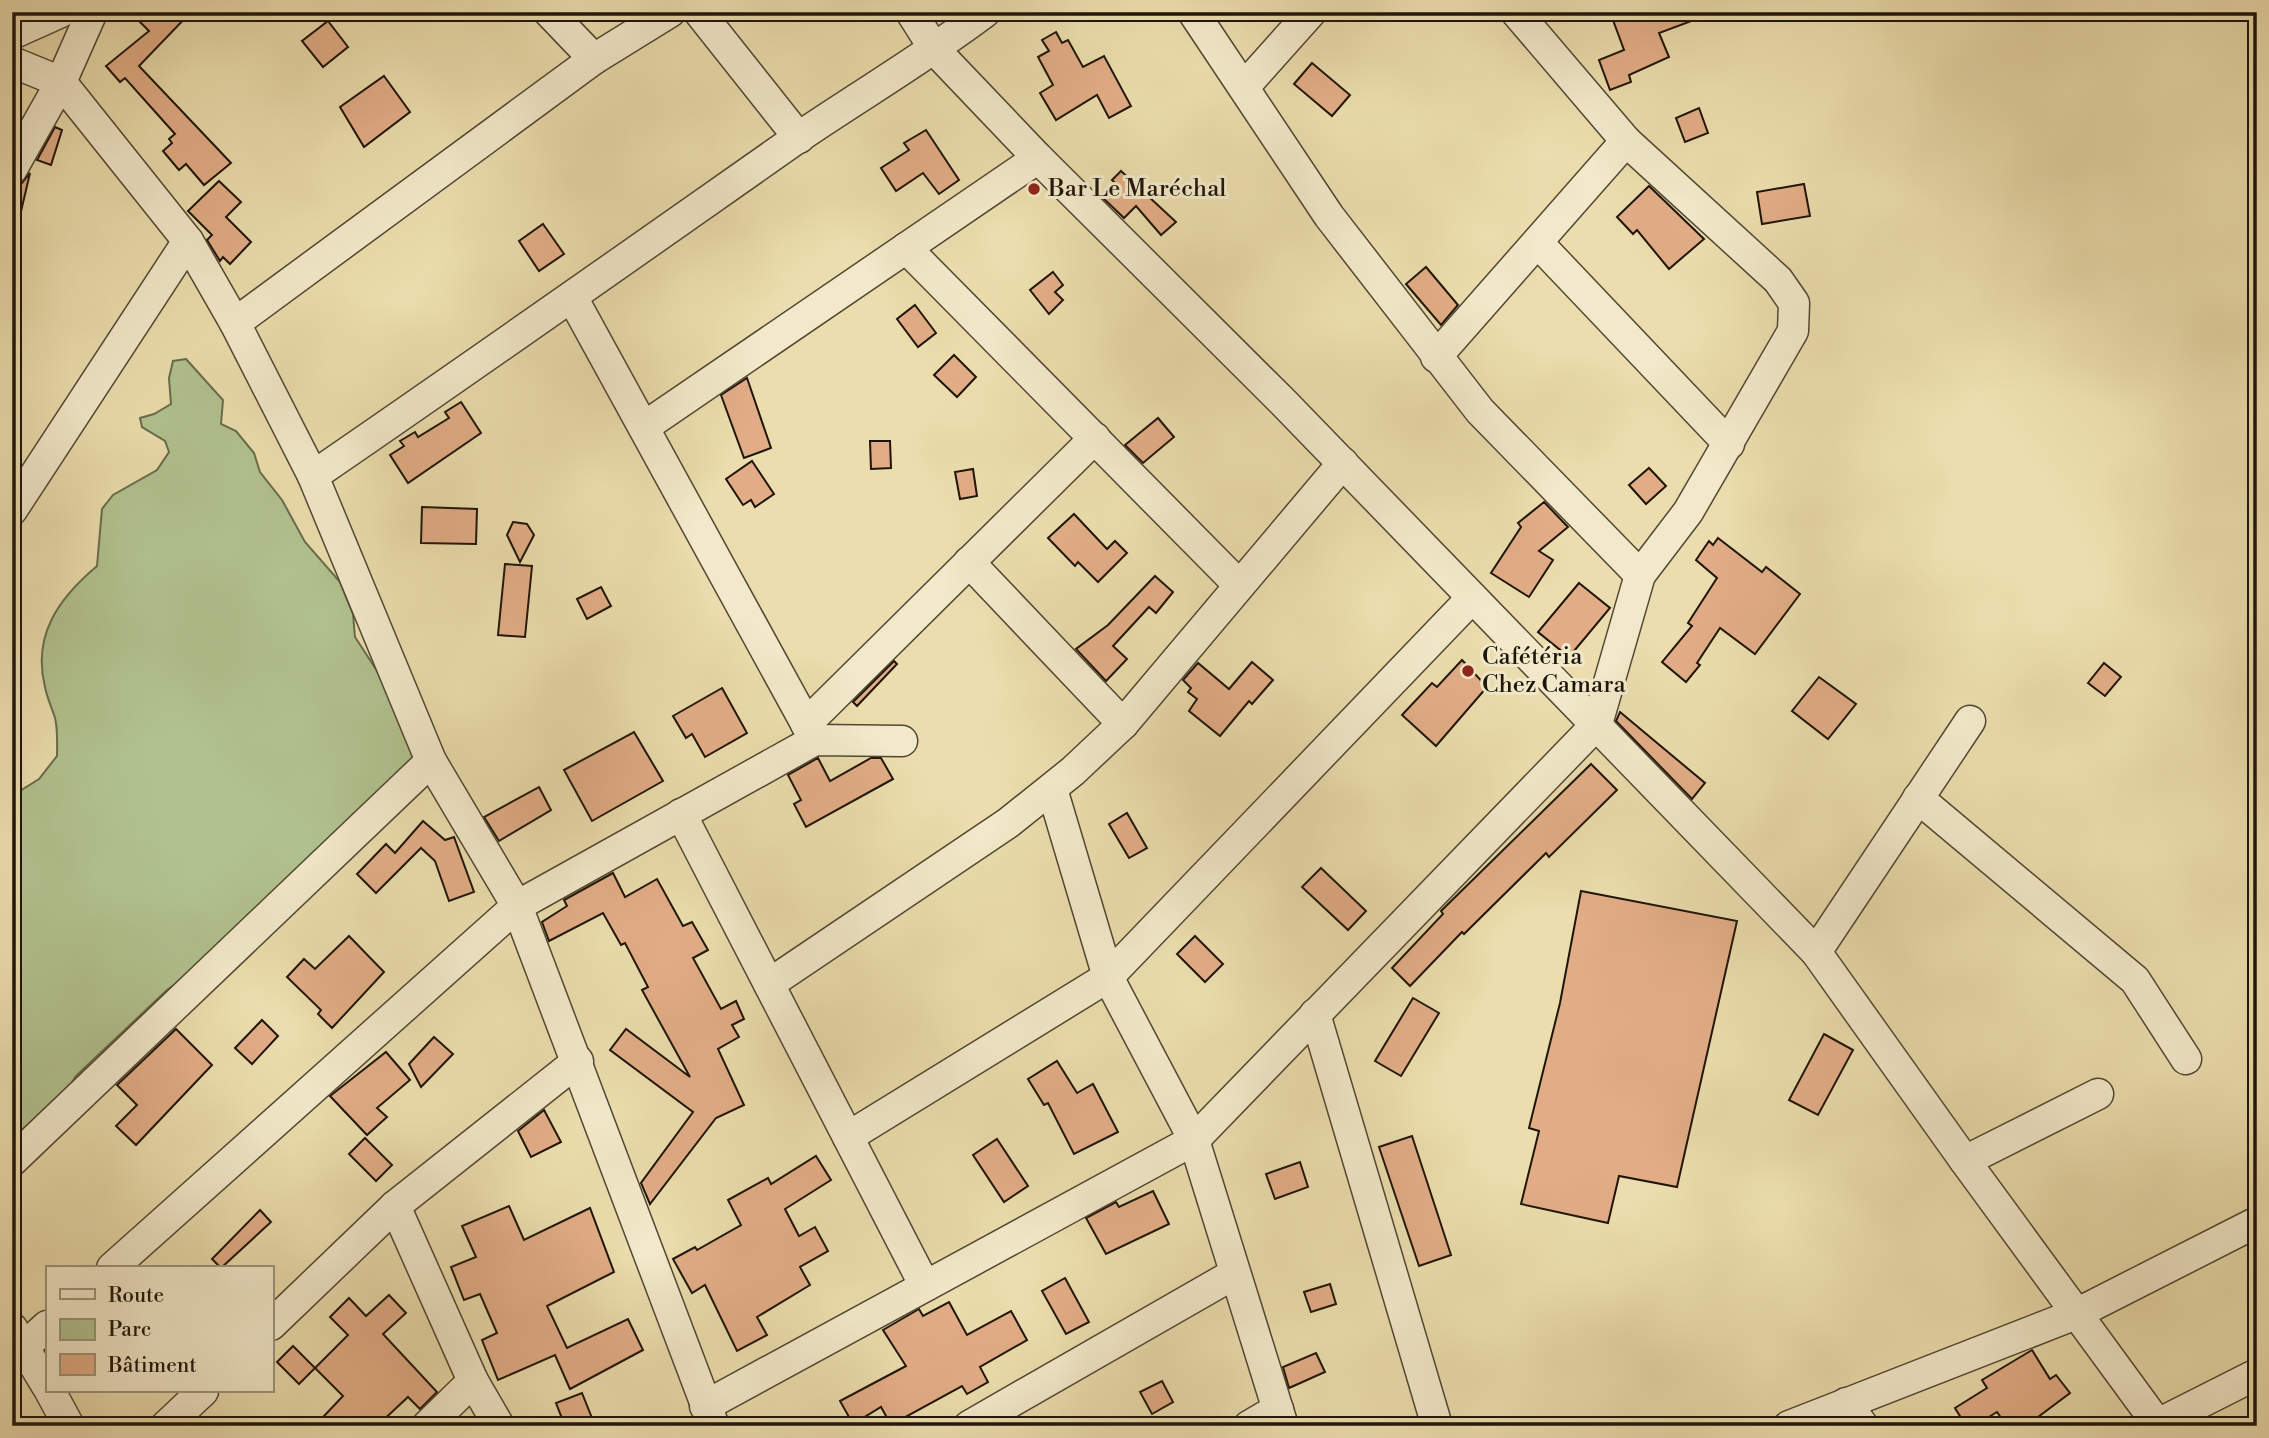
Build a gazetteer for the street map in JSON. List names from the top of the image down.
{
  "places": ["Bar Le Maréchal", "Cafétéria Chez Camara"],
  "legend": ["Route", "Parc", "Bâtiment"]
}
